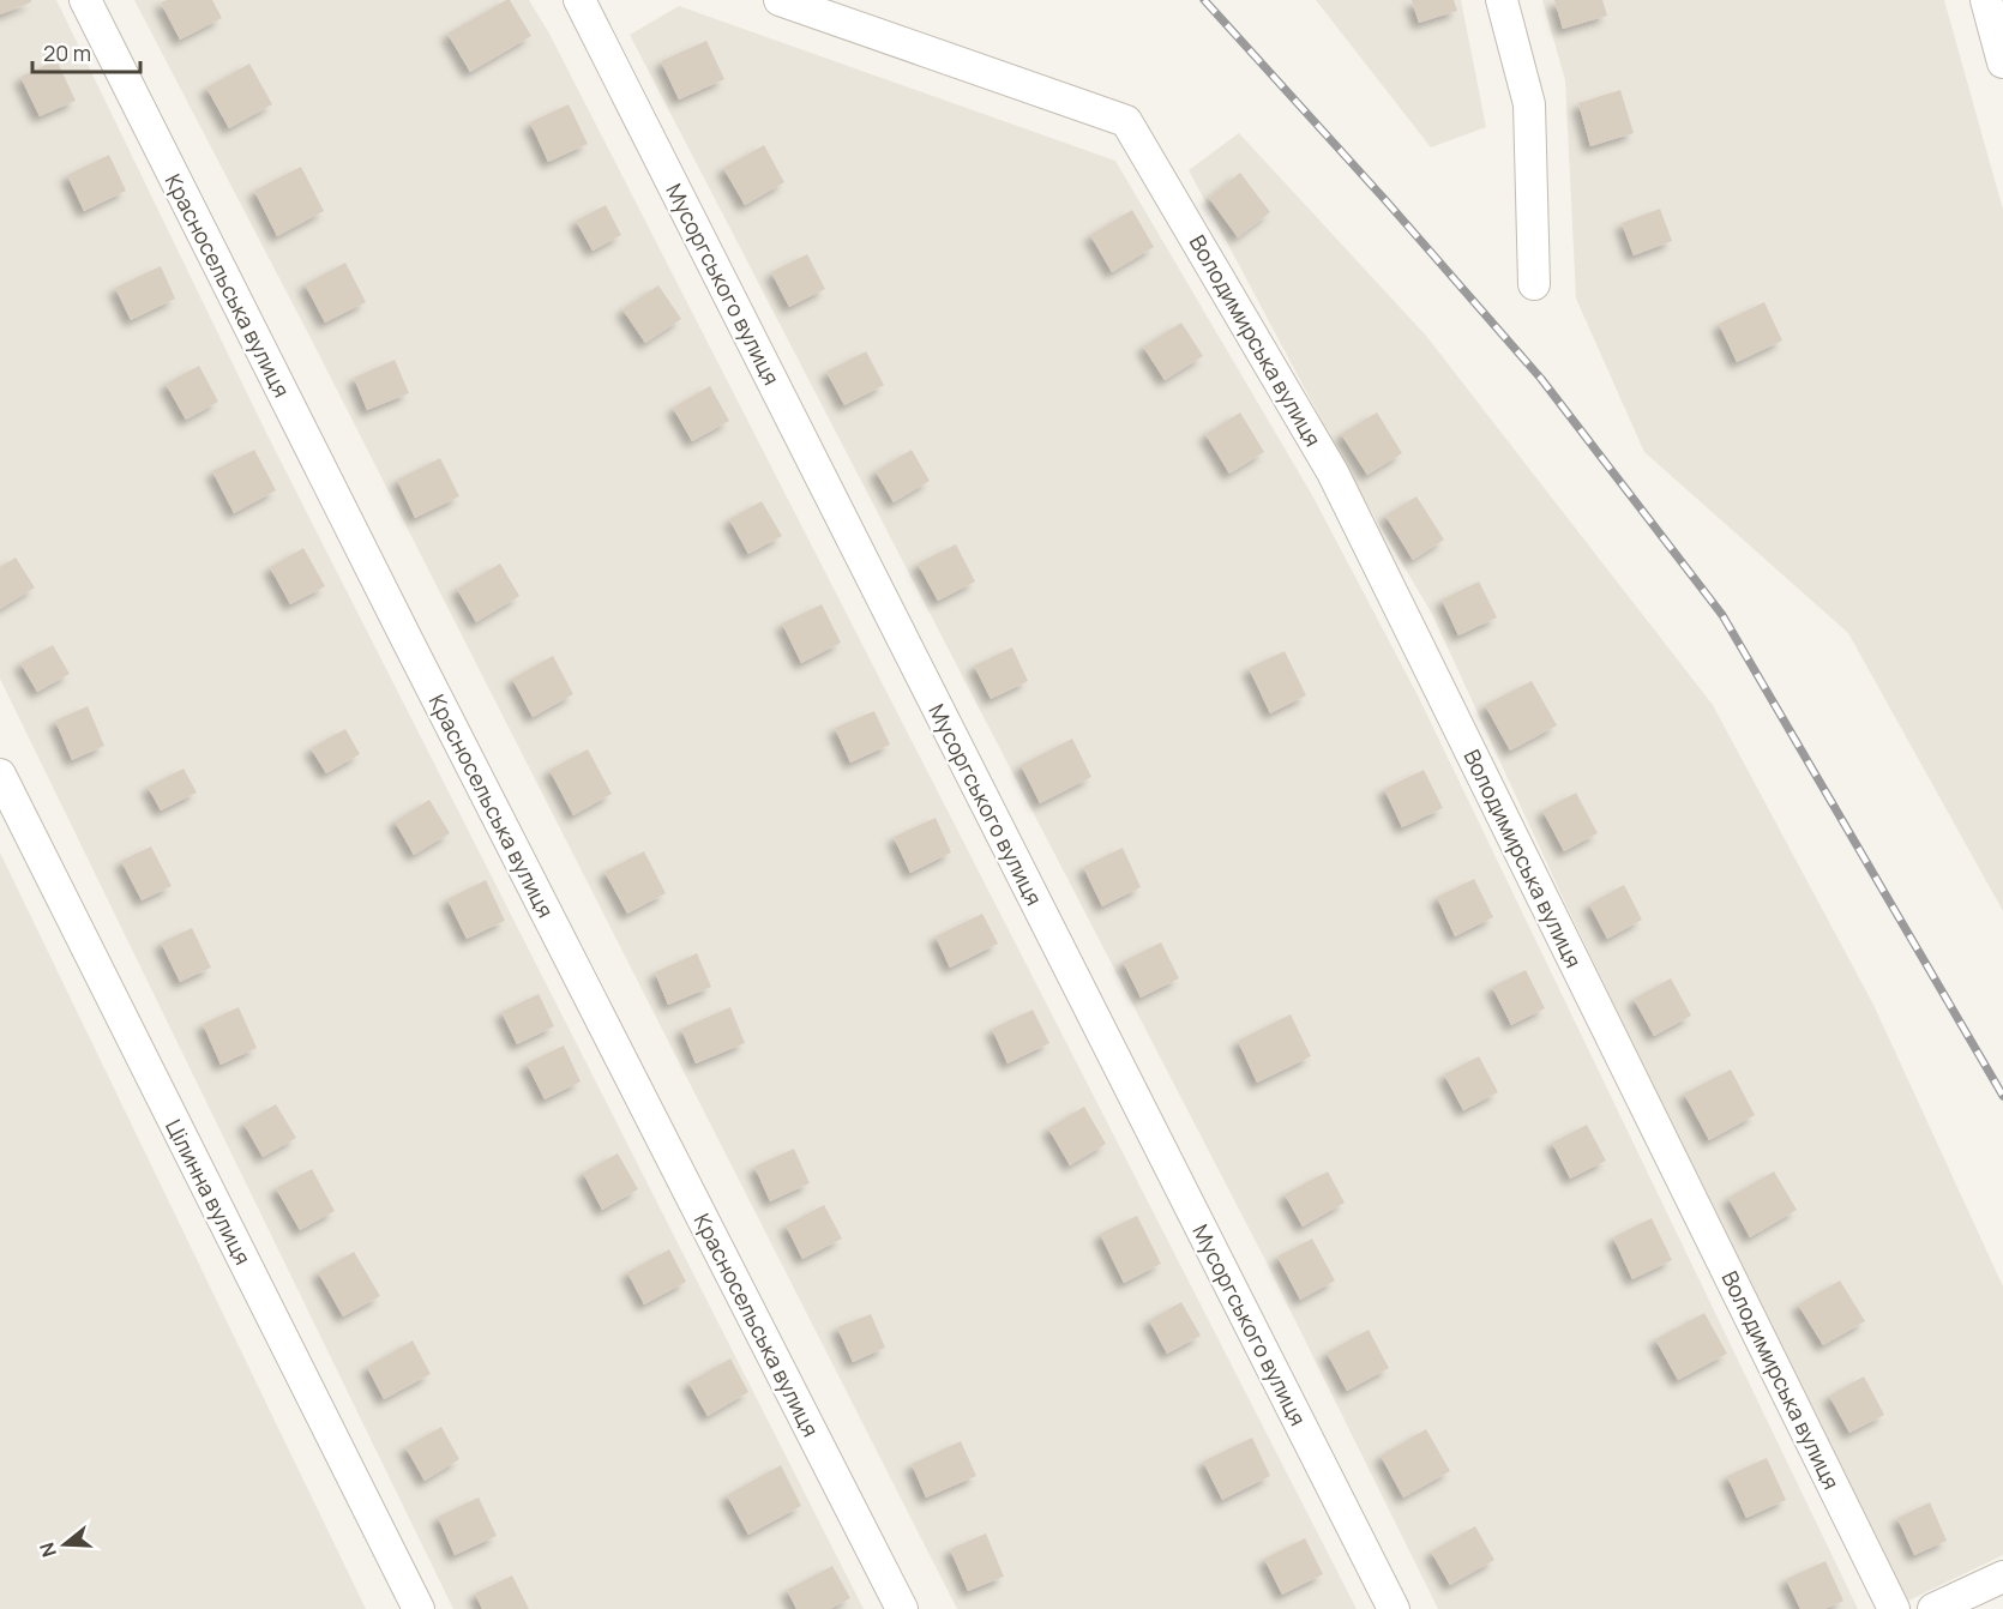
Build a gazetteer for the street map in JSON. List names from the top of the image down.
{
  "streets": {
    "street": [
      "Мусоргського вулиця",
      "Красносельська вулиця",
      "Володимирська вулиця",
      "Цілинна вулиця"
    ]
  },
  "scale_bar": "20 m",
  "north": "left"
}
